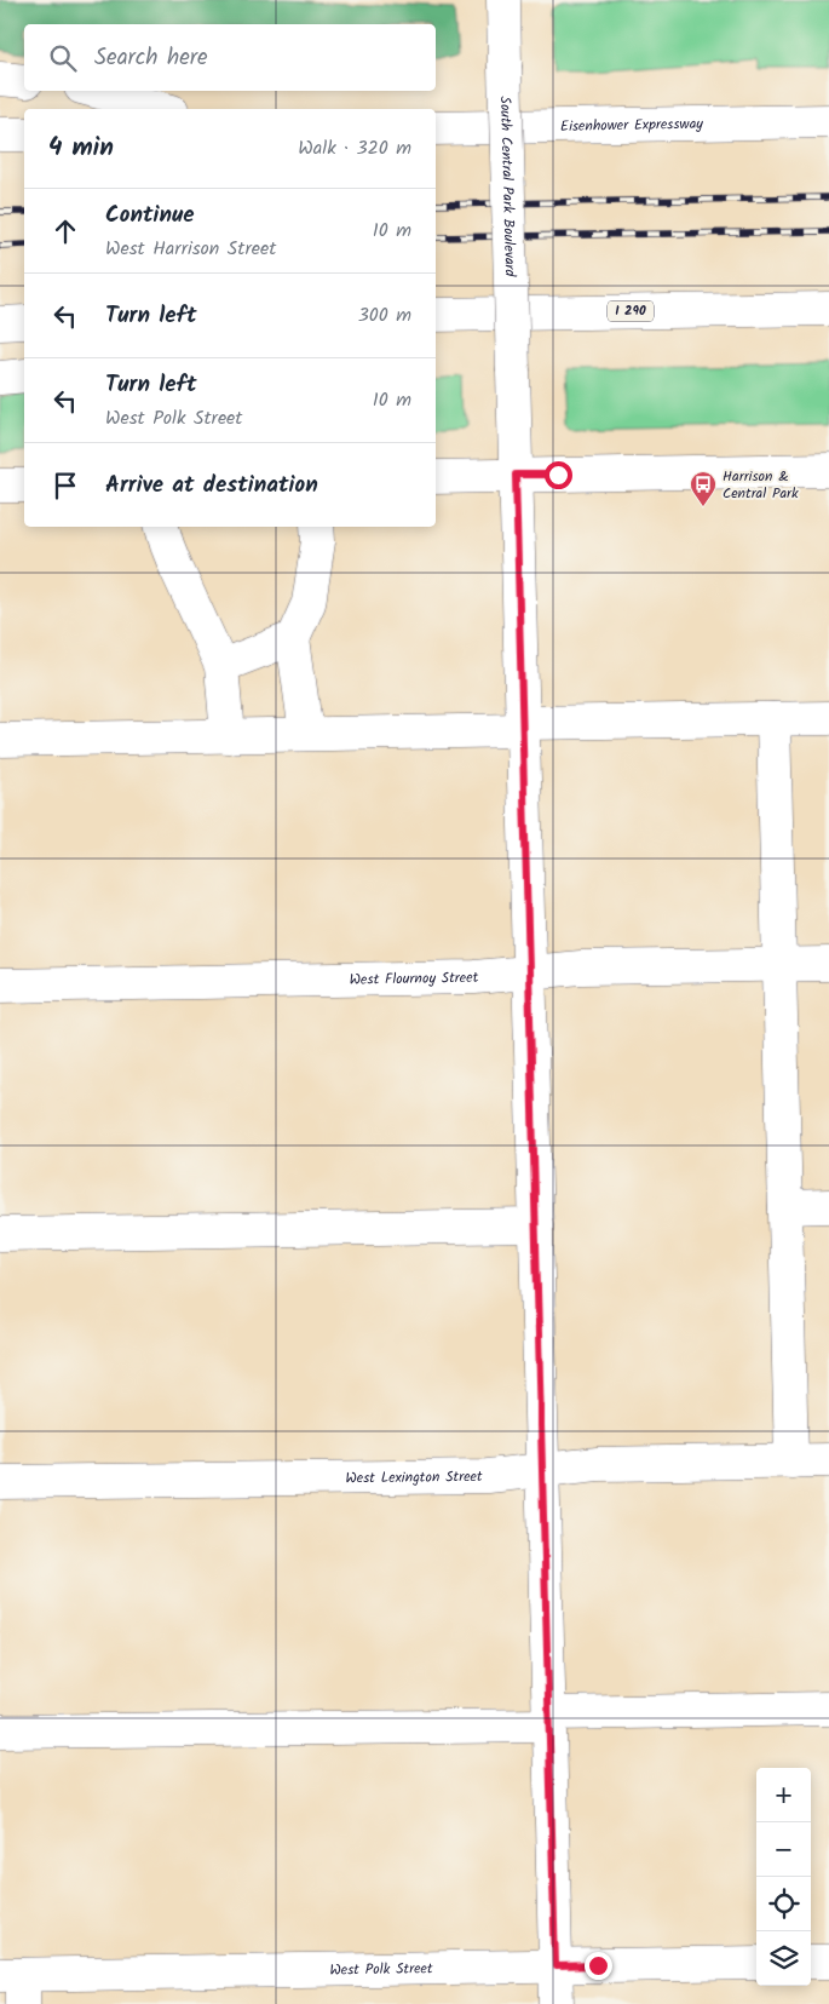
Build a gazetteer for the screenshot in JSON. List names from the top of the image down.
{
  "streets": {
    "main road": [
      "Eisenhower Expressway",
      "South Central Park Boulevard",
      "I 290",
      "West Flournoy Street",
      "West Lexington Street",
      "West Polk Street"
    ]
  },
  "crossings": [
    ["South Central Park Boulevard", "West Flournoy Street"],
    ["South Central Park Boulevard", "West Lexington Street"],
    ["South Central Park Boulevard", "West Polk Street"]
  ],
  "places": {
    "bus stop": ["Harrison & Central Park"]
  },
  "page": {
    "search": "Search here",
    "heading": ["4 min", "Walk · 320 m"],
    "list": [
      ["Continue", "West Harrison Street", "10 m"],
      ["Turn left", "300 m"],
      ["Turn left", "West Polk Street", "10 m"],
      "Arrive at destination"
    ],
    "map_buttons": ["+", "−"]
  }
}
